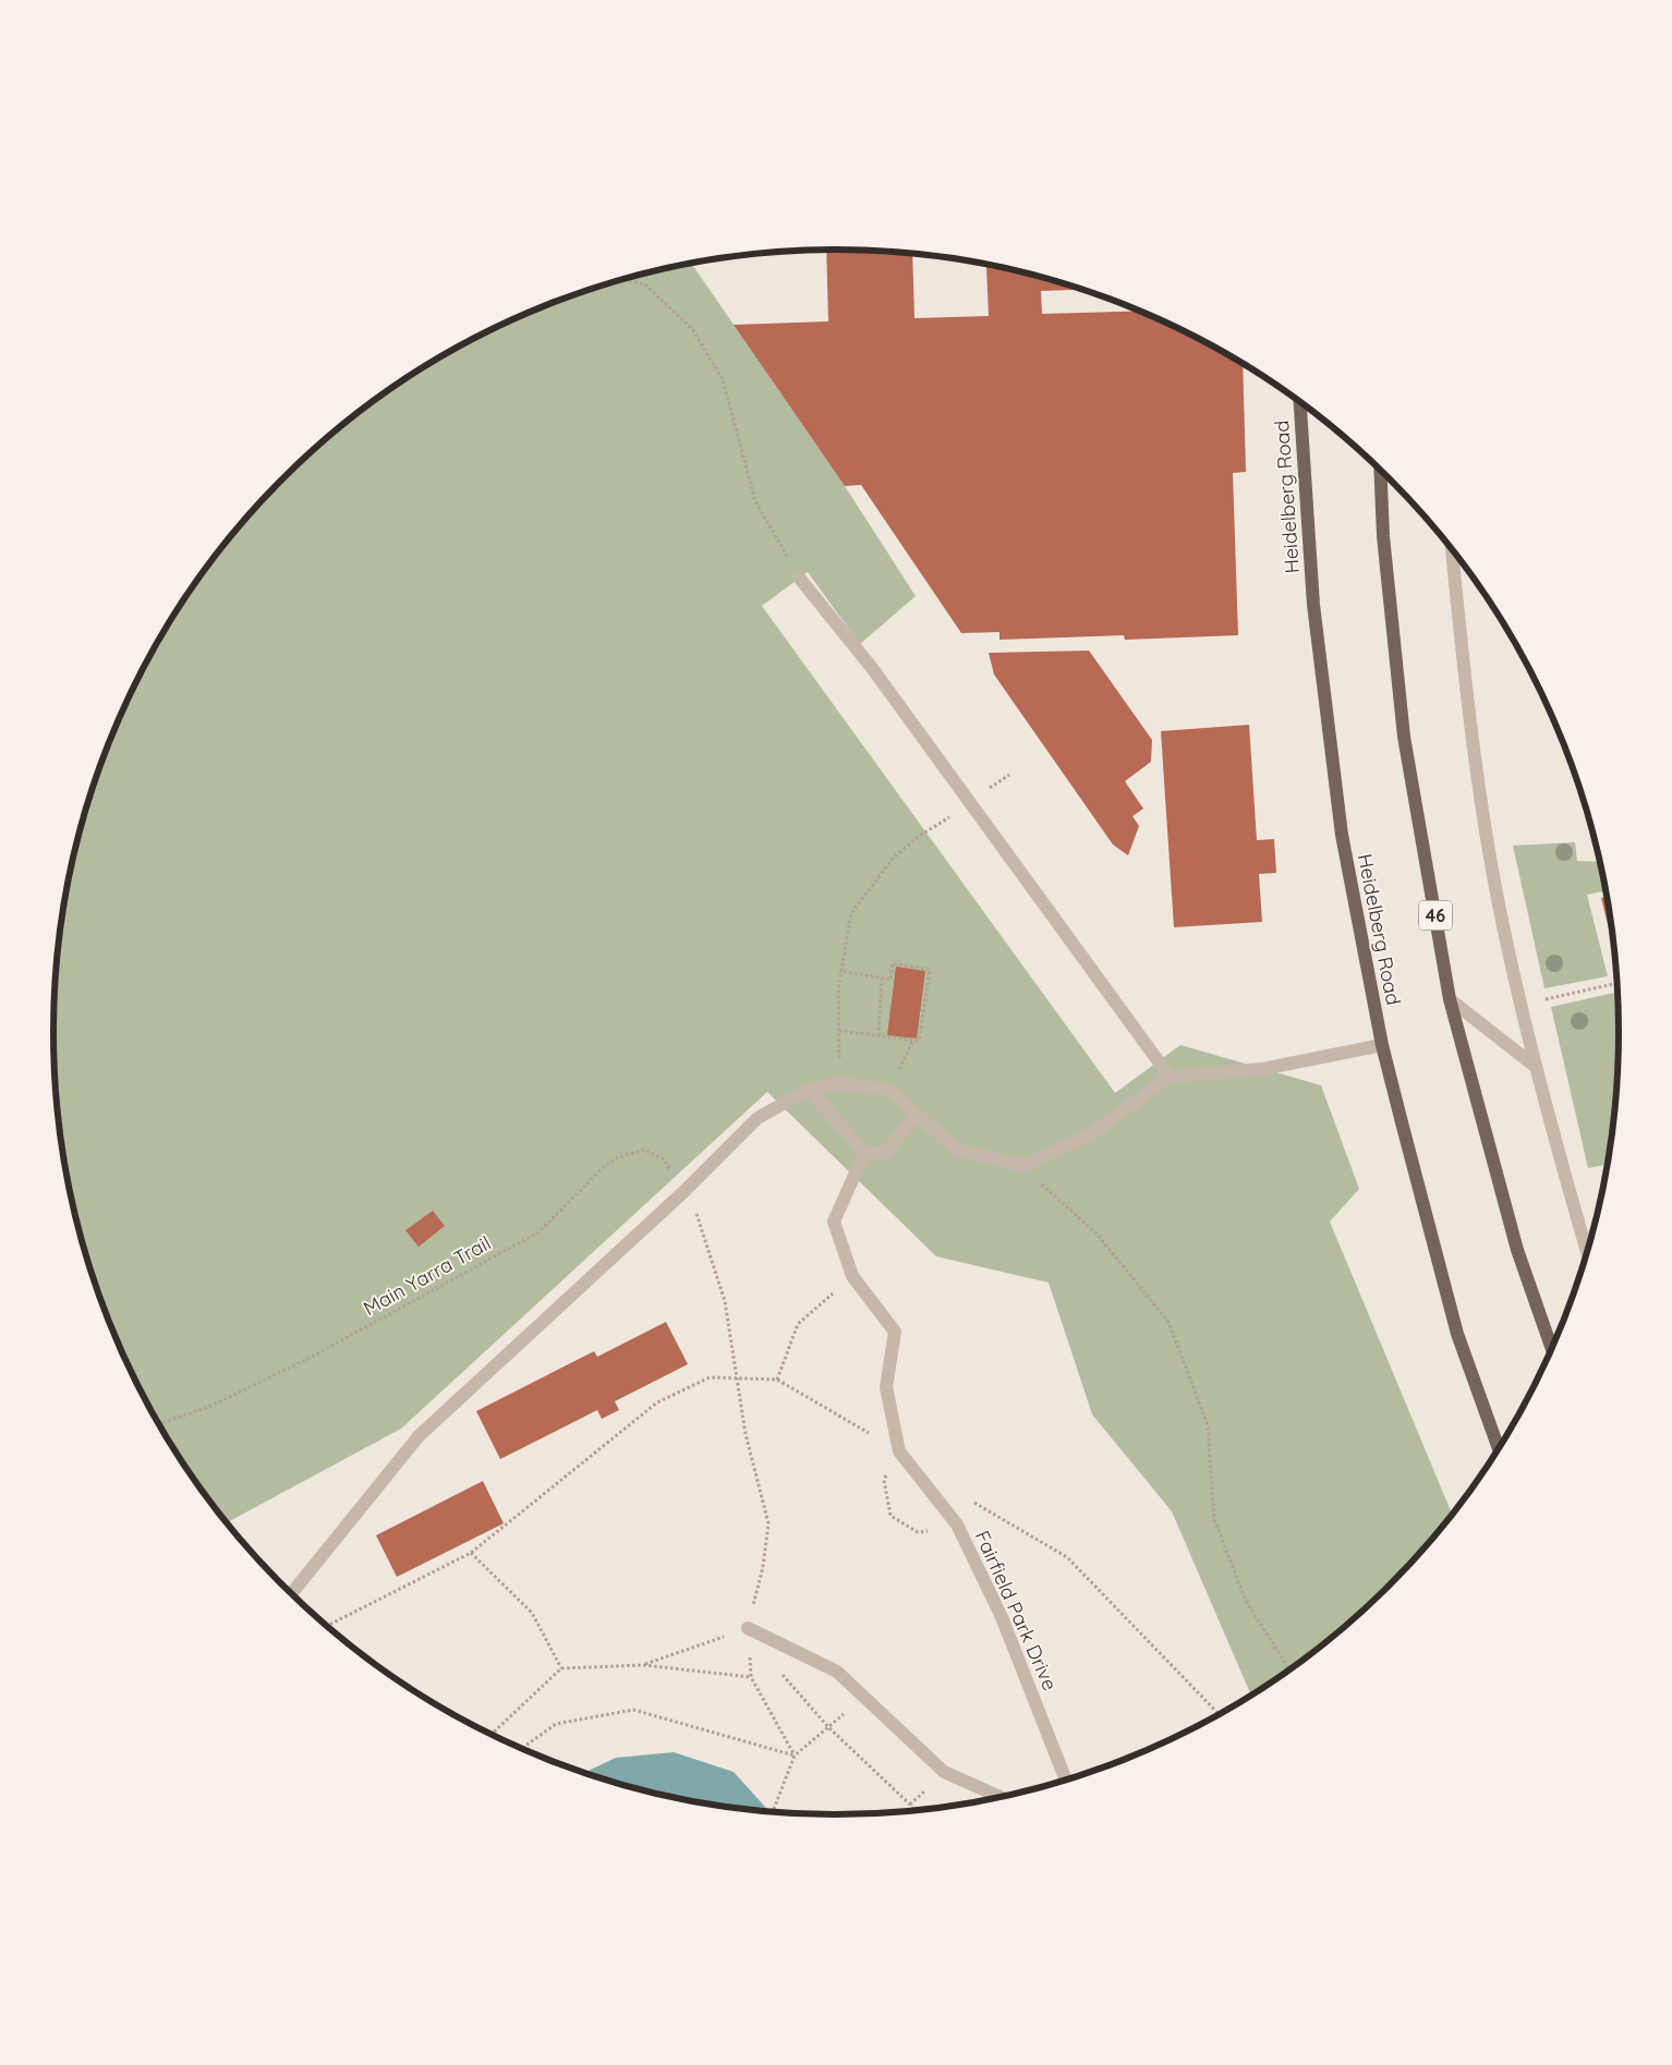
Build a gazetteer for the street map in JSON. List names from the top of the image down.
{
  "streets": {
    "main road": ["Heidelberg Road", "46"],
    "lane": ["Fairfield Park Drive"],
    "path": ["Main Yarra Trail"]
  }
}
